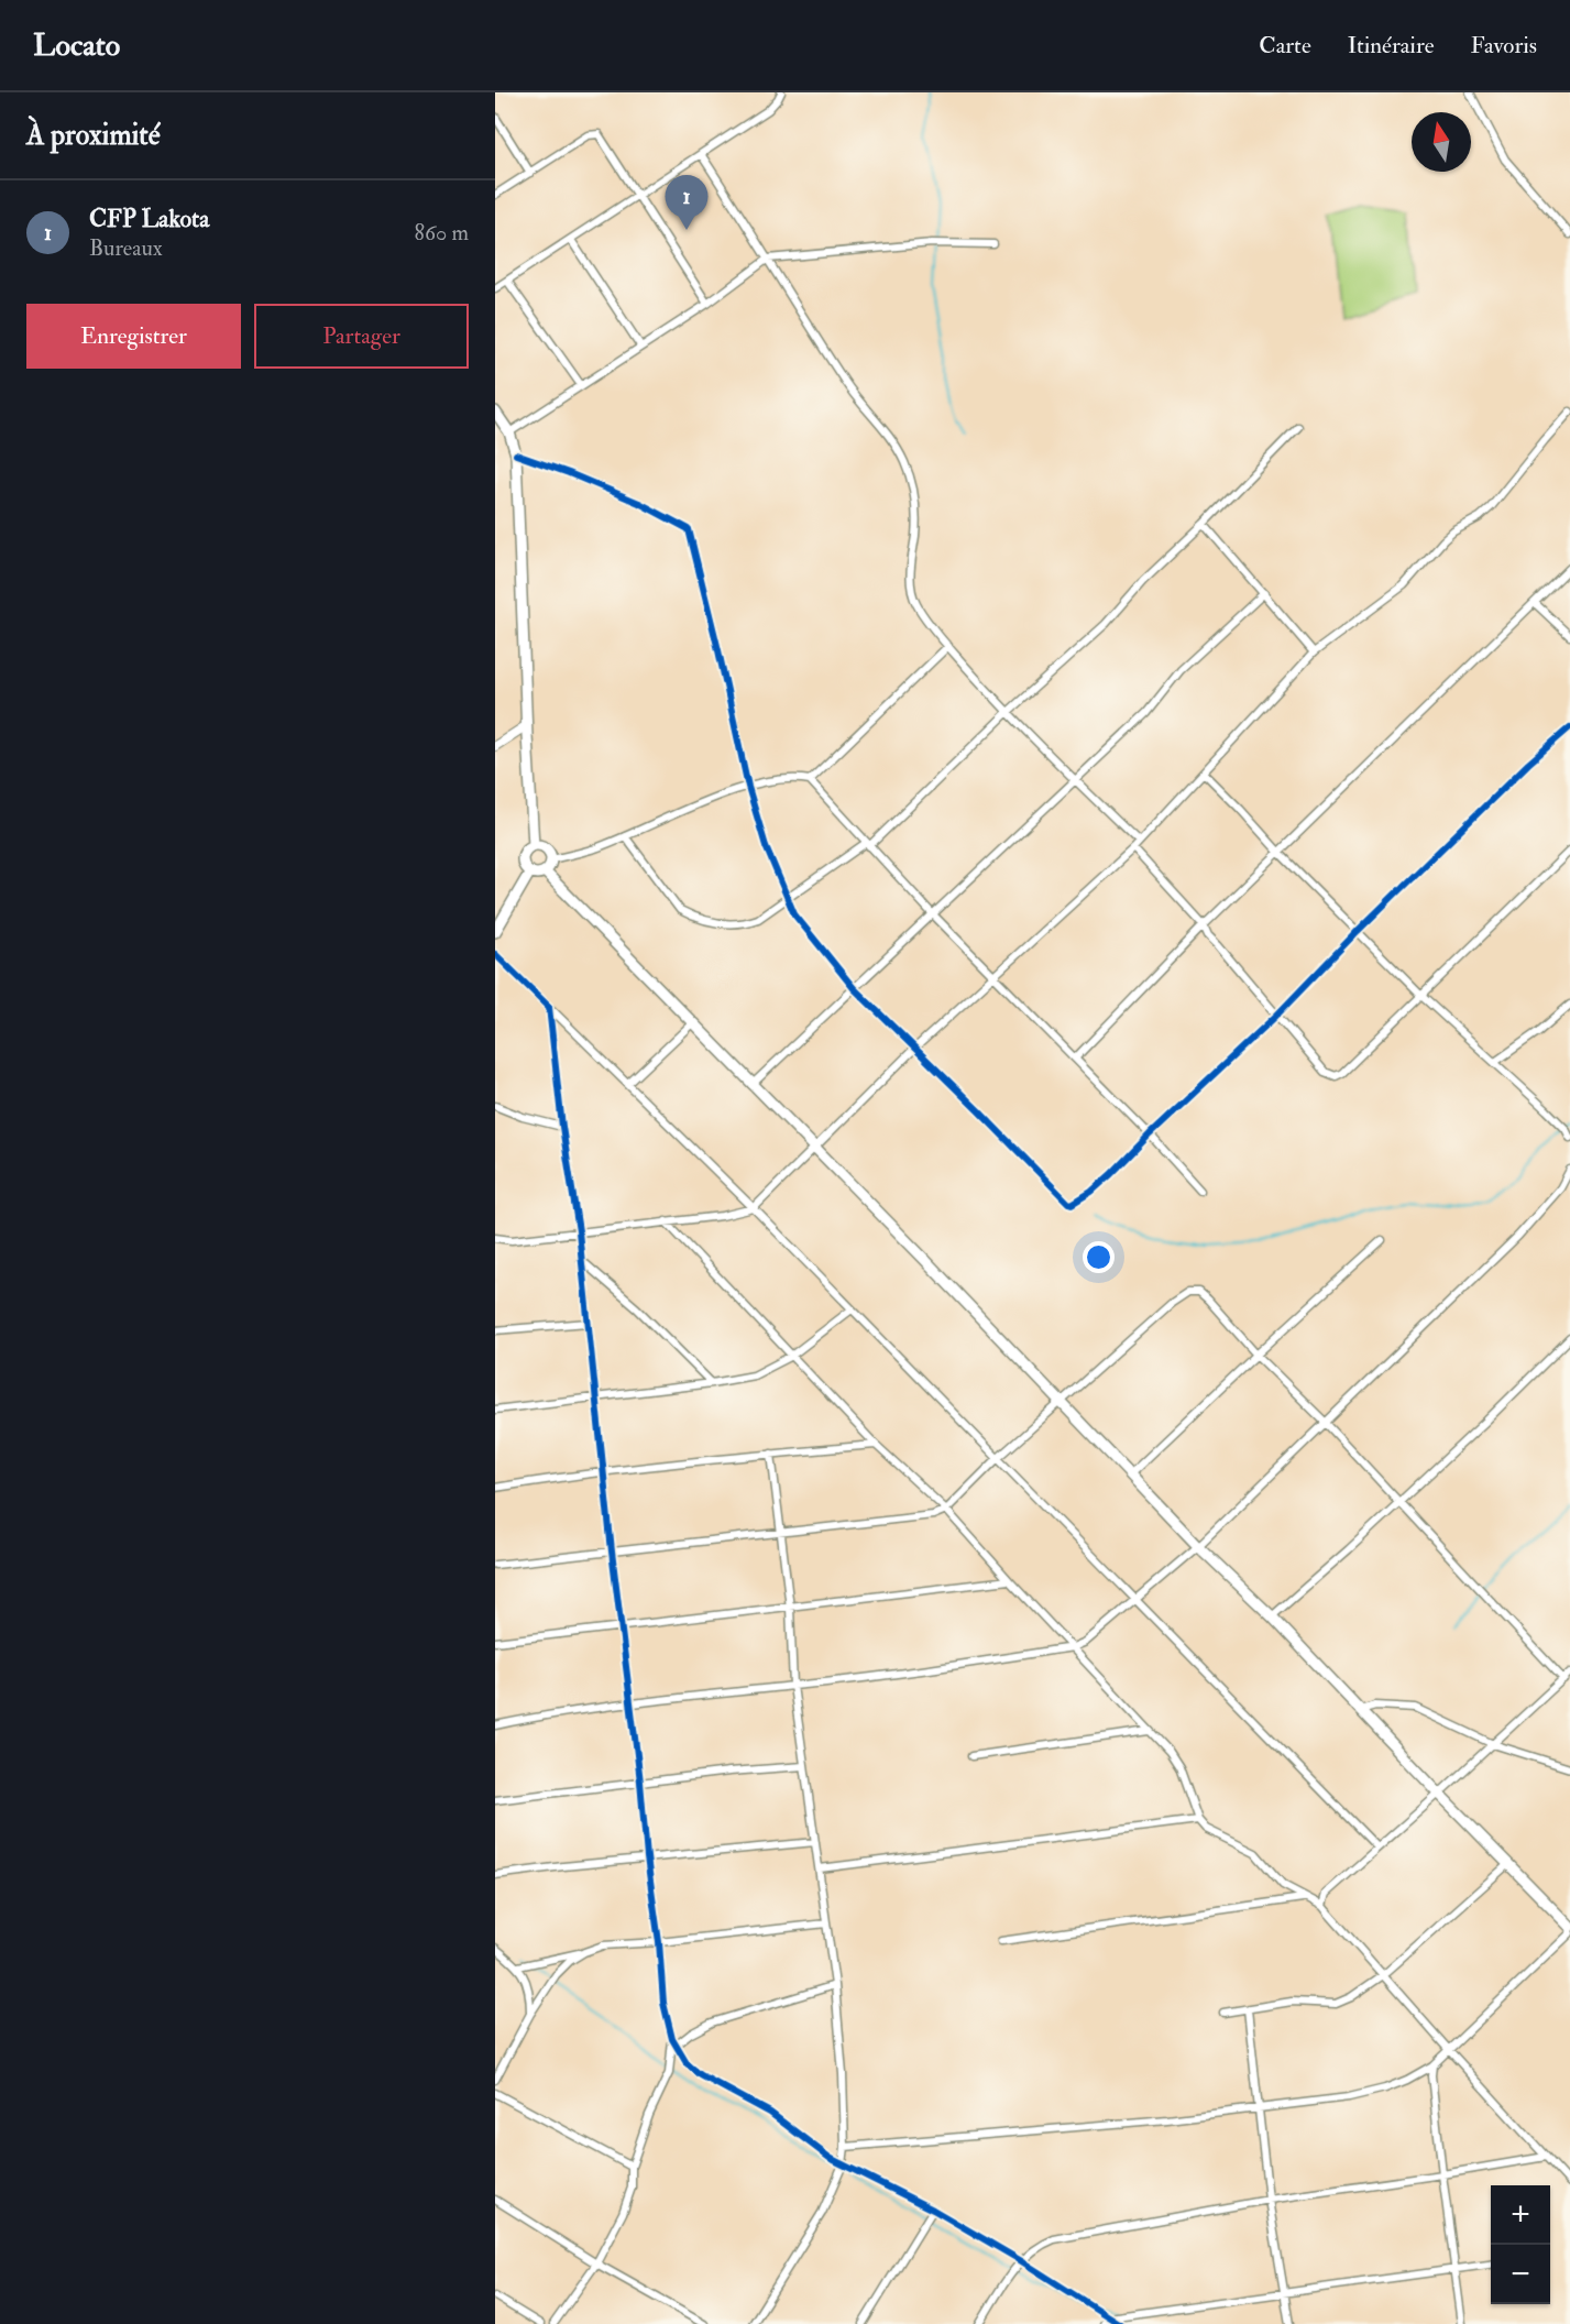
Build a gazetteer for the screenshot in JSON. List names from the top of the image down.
{
  "north": "top",
  "page": {
    "header": "Locato",
    "nav": ["Carte", "Itinéraire", "Favoris"],
    "heading": "À proximité",
    "pins": "1",
    "list": [
      {
        "mark": "1",
        "name": "CFP Lakota",
        "note": "Bureaux",
        "value": "860 m"
      }
    ],
    "buttons": ["Enregistrer", "Partager"],
    "map_buttons": ["+", "−"]
  }
}
